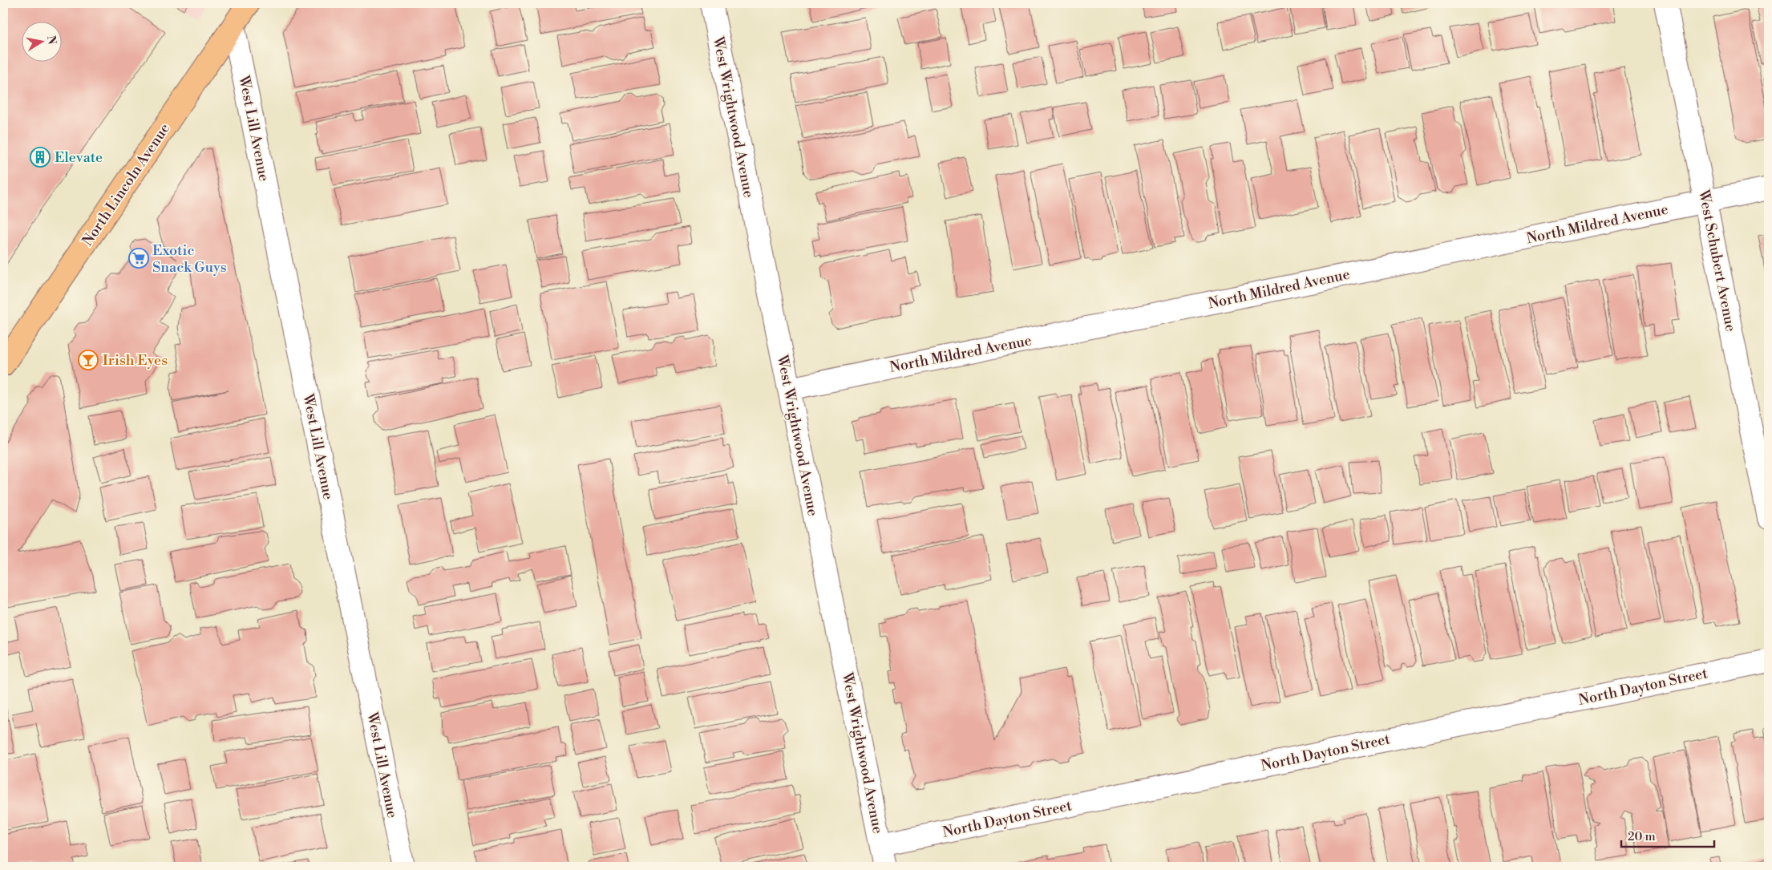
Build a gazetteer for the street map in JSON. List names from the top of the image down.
{
  "streets": {
    "main road": ["North Lincoln Avenue"],
    "street": [
      "West Wrightwood Avenue",
      "West Lill Avenue",
      "North Mildred Avenue",
      "West Schubert Avenue",
      "North Dayton Street"
    ]
  },
  "crossings": [
    ["West Wrightwood Avenue", "North Mildred Avenue"],
    ["West Wrightwood Avenue", "North Dayton Street"],
    ["West Lill Avenue", "North Lincoln Avenue"],
    ["North Mildred Avenue", "West Schubert Avenue"]
  ],
  "places": {
    "building": ["Elevate"],
    "supermarket": ["Exotic Snack Guys"],
    "bar": ["Irish Eyes"]
  },
  "scale_bar": "20 m",
  "north": "right"
}
